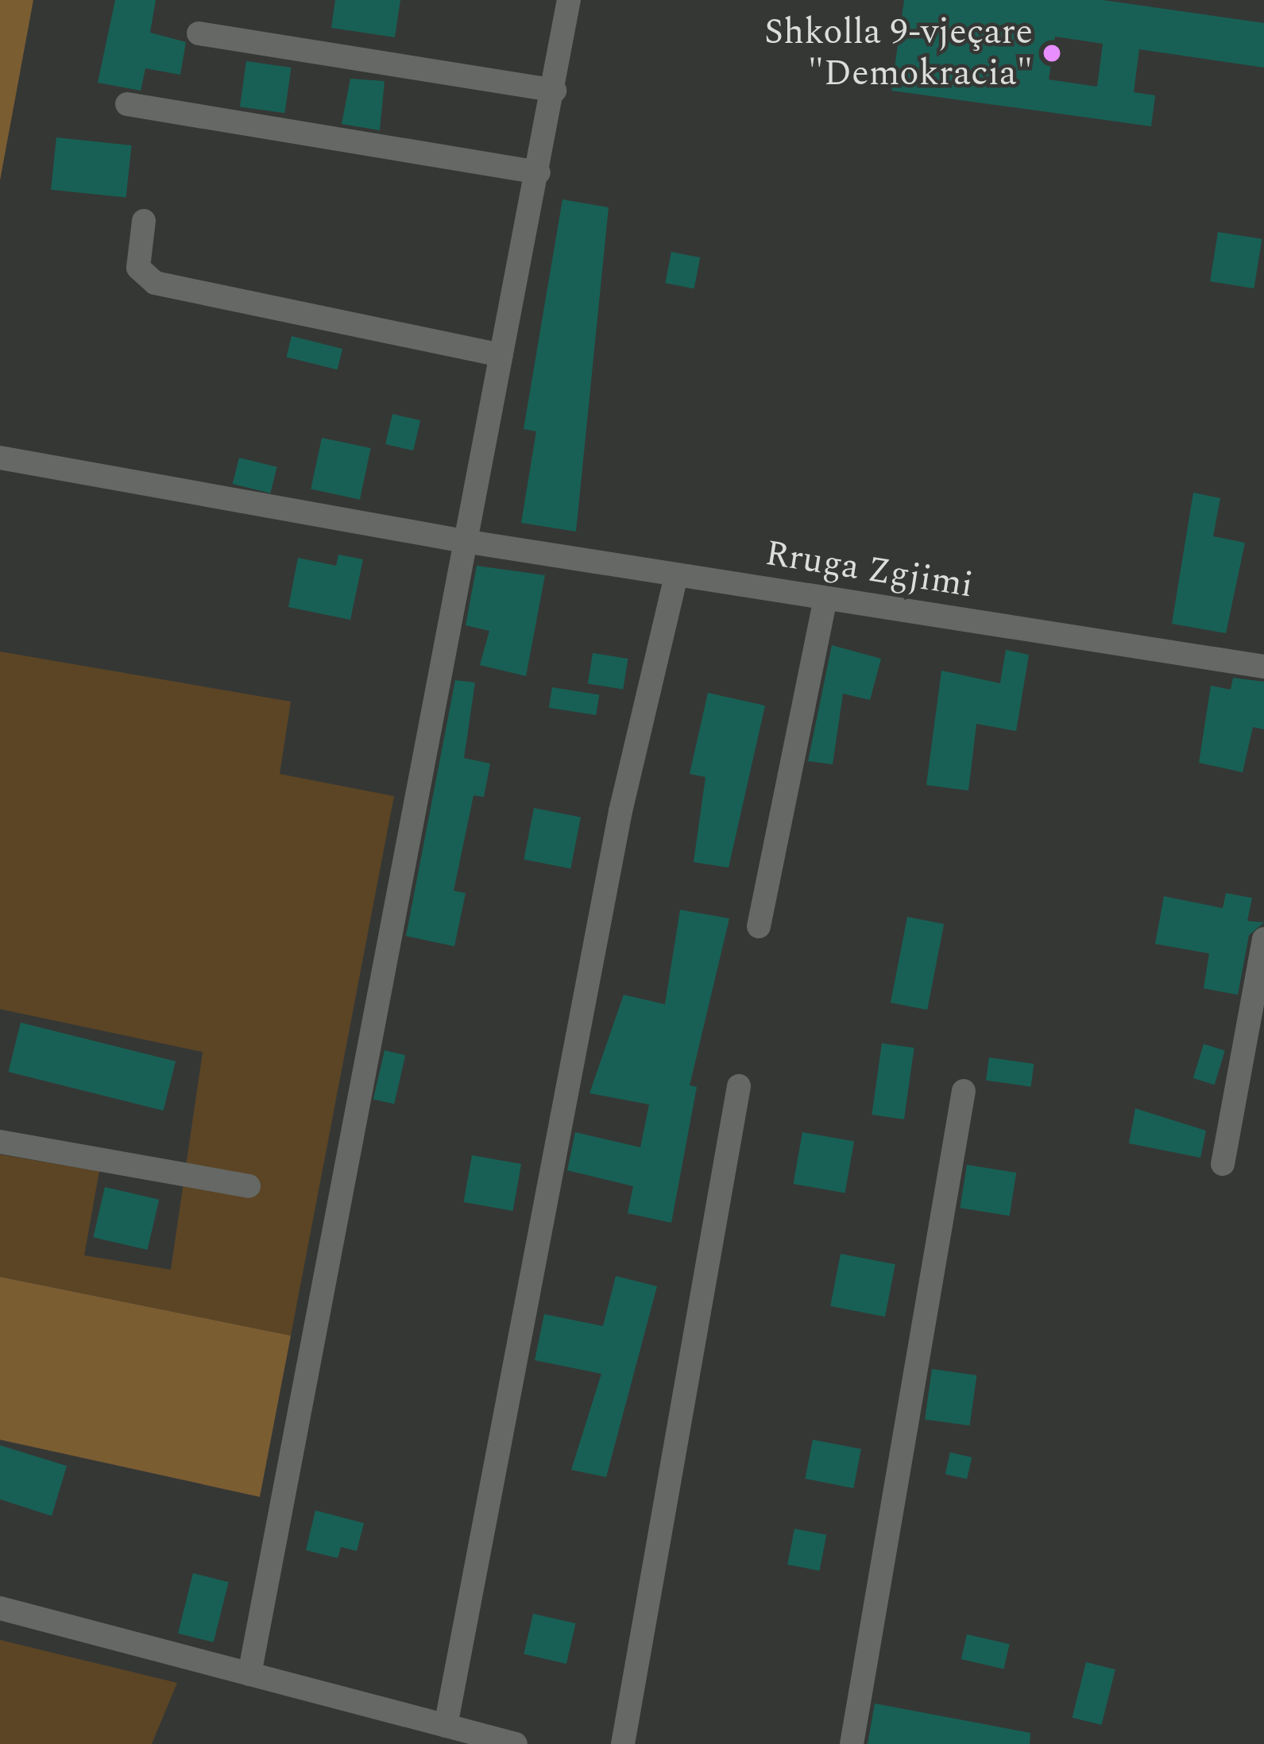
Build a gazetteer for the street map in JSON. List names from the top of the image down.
{
  "streets": {
    "street": ["Rruga Zgjimi"]
  },
  "places": ["Shkolla 9-vjeçare \"Demokracia\""]
}
